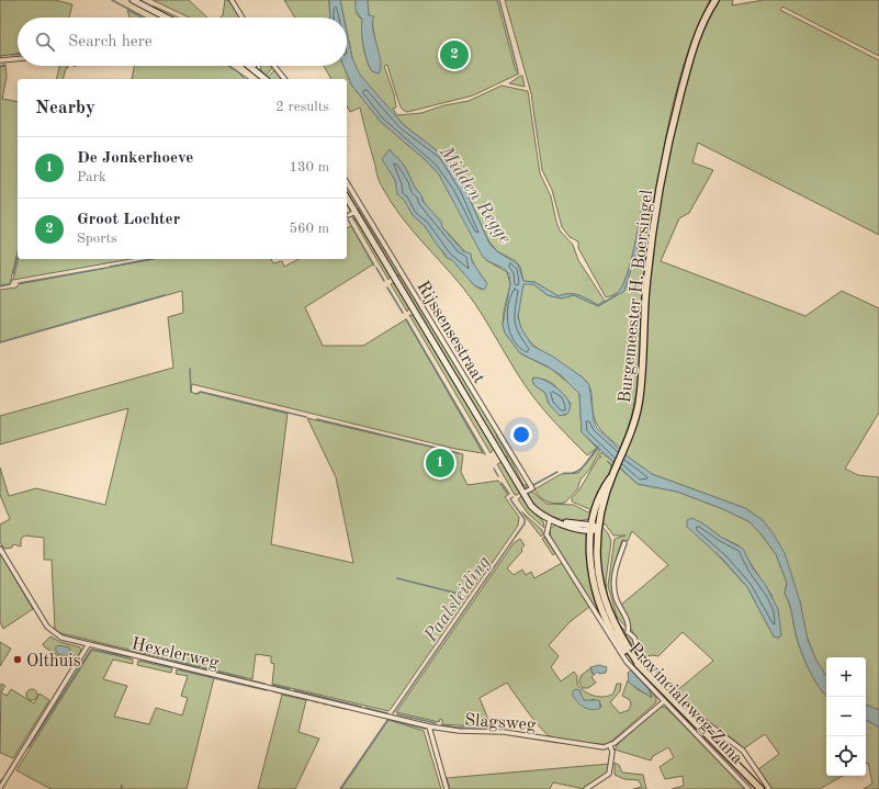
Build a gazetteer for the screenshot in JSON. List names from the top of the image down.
{
  "streets": {
    "main road": ["Burgemeester H. Boersingel", "Rijssensestraat", "Provincialeweg Zuna"],
    "street": ["Hexelerweg", "Slagsweg"]
  },
  "crossings": [
    ["Rijssensestraat", "Provincialeweg Zuna"],
    ["Hexelerweg", "Slagsweg"]
  ],
  "water": ["Midden Regge", "Paalsleiding"],
  "places": ["Olthuis"],
  "page": {
    "search": "Search here",
    "pins": ["2", "1"],
    "heading": ["Nearby", "2 results"],
    "list": [
      {
        "mark": "1",
        "name": "De Jonkerhoeve",
        "note": "Park",
        "value": "130 m"
      },
      {
        "mark": "2",
        "name": "Groot Lochter",
        "note": "Sports",
        "value": "560 m"
      }
    ],
    "map_buttons": ["+", "−"]
  }
}
